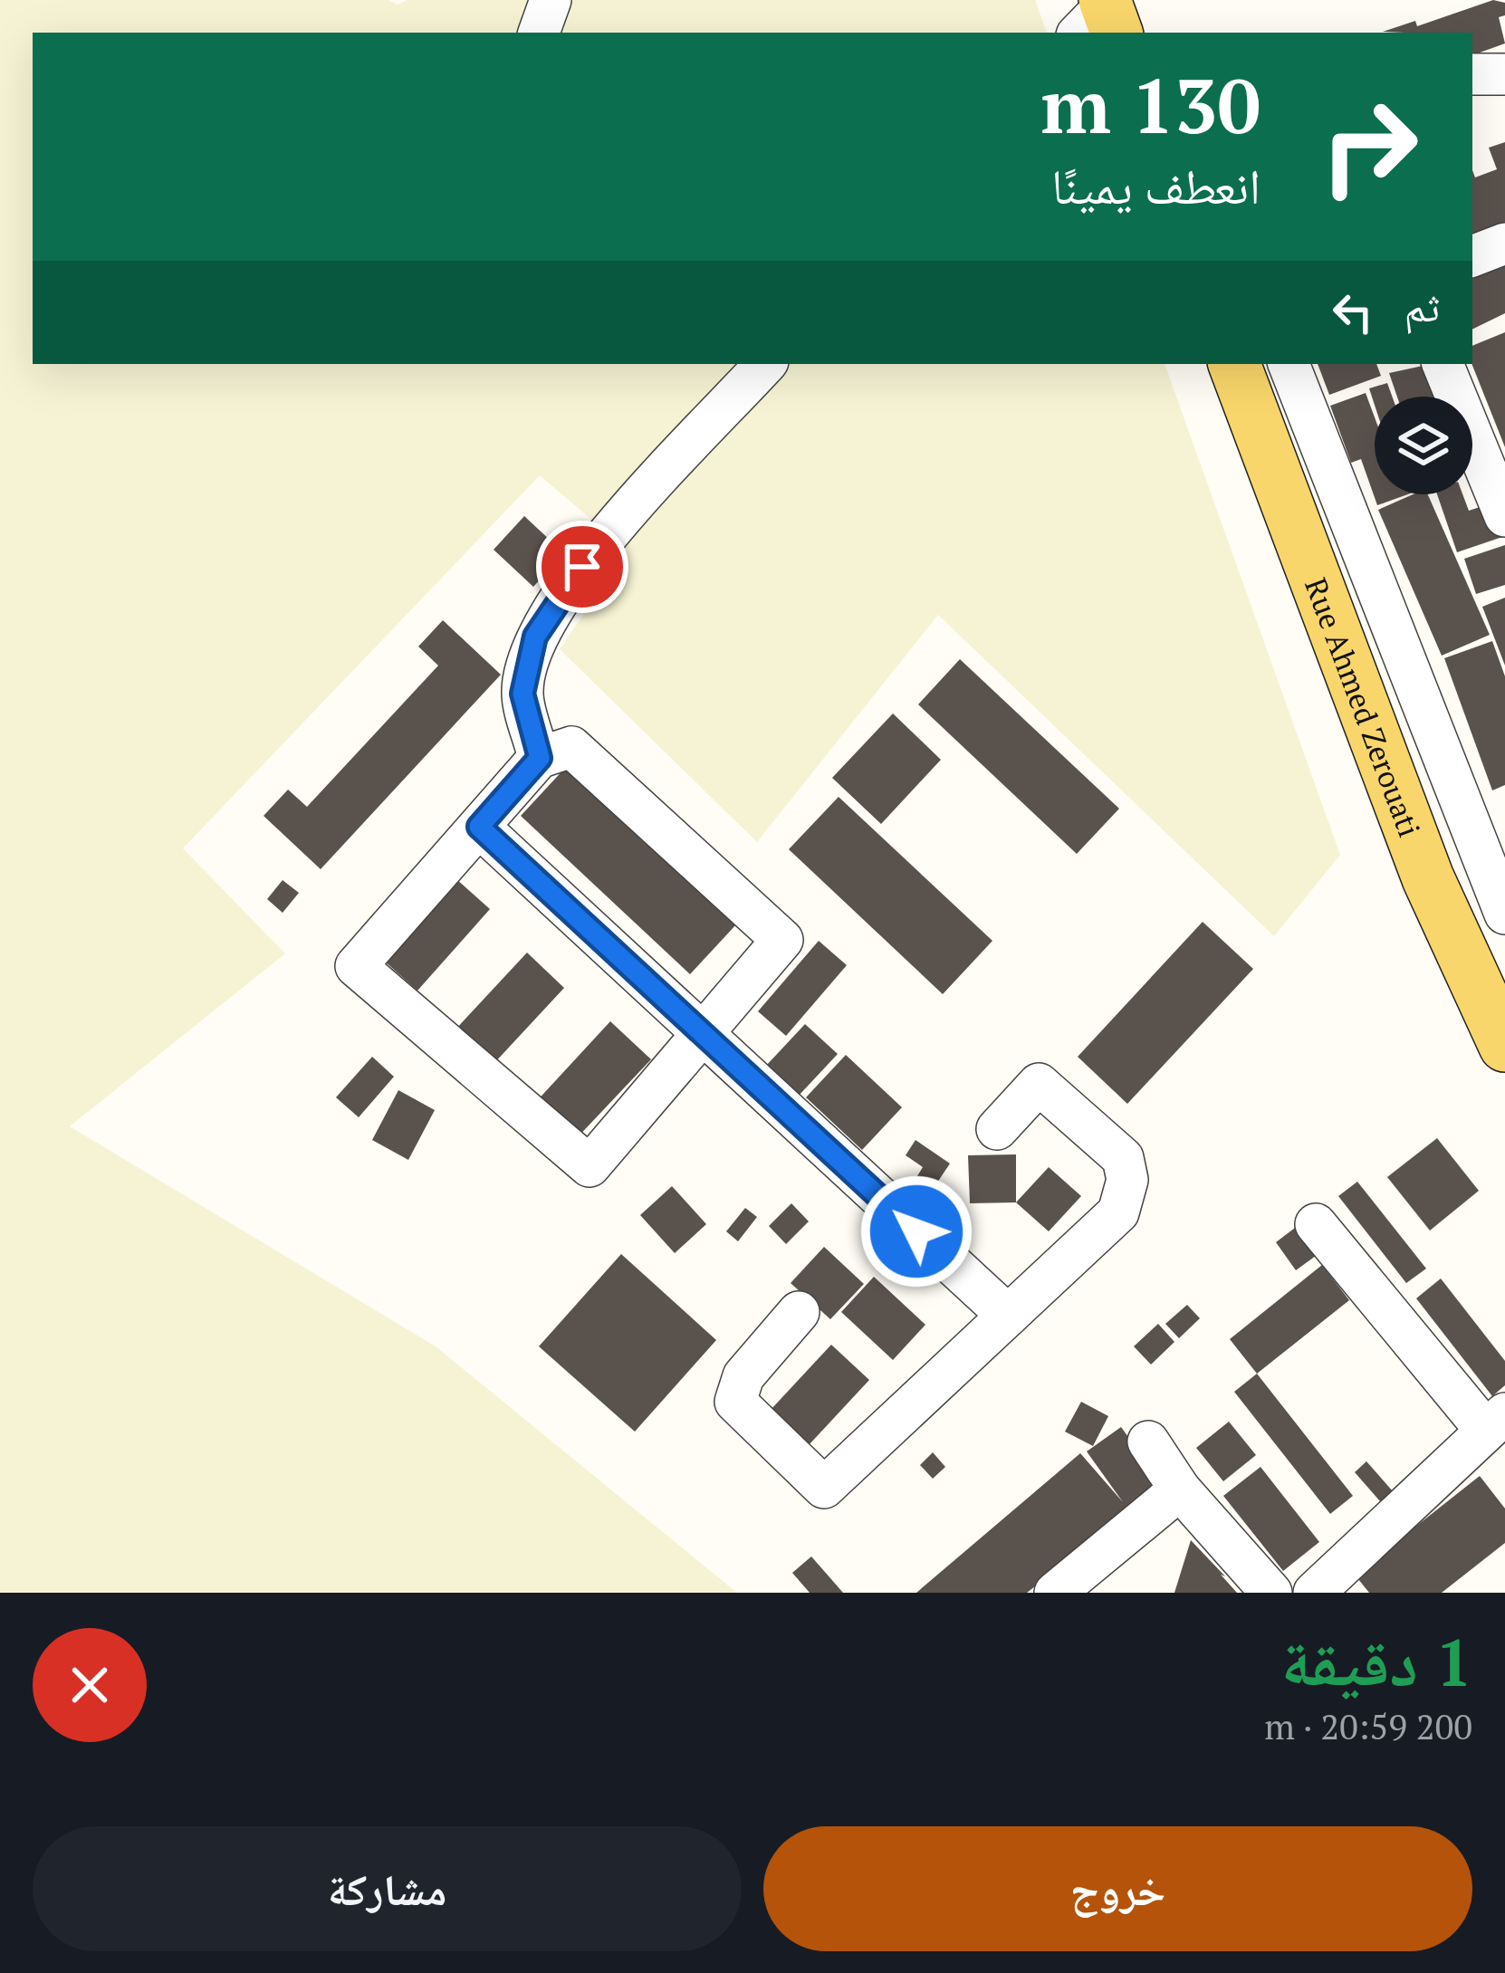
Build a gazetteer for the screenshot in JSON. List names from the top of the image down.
{
  "streets": {
    "main road": ["Rue Ahmed Zerouati"]
  },
  "page": {
    "turn": ["130 m", "انعطف يمينًا"],
    "then": "ثم",
    "heading": ["1 دقيقة", "200 m · 20:59"],
    "buttons": ["خروج", "مشاركة"]
  }
}
